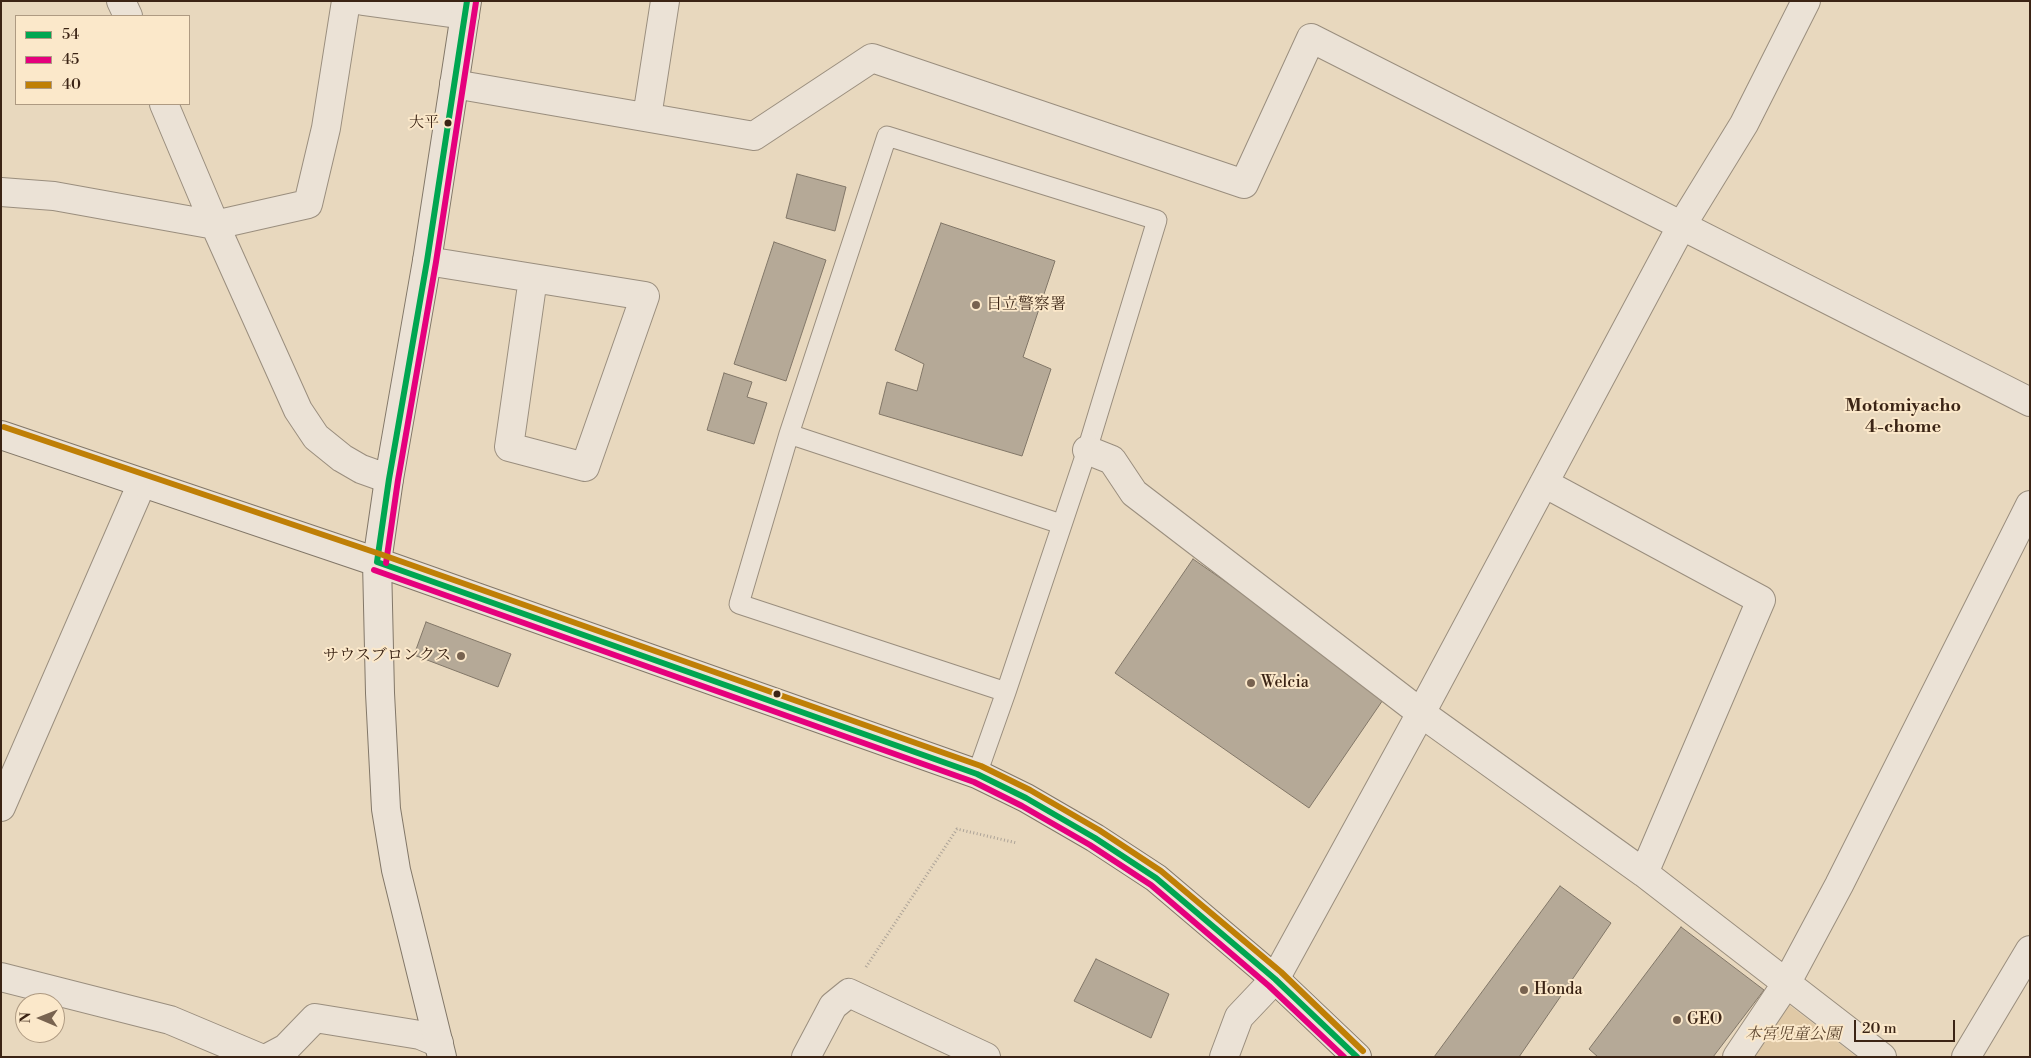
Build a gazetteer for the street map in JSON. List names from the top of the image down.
{
  "districts": ["Motomiyacho 4-chome"],
  "parks": ["本宮児童公園"],
  "places": [
    "大平",
    "日立警察署",
    "サウスブロンクス",
    "Welcia",
    "Honda",
    "GEO"
  ],
  "lines": ["transit line 54", "transit line 45", "transit line 40"],
  "legend": ["54", "45", "40"],
  "scale_bar": "20 m",
  "north": "left"
}
